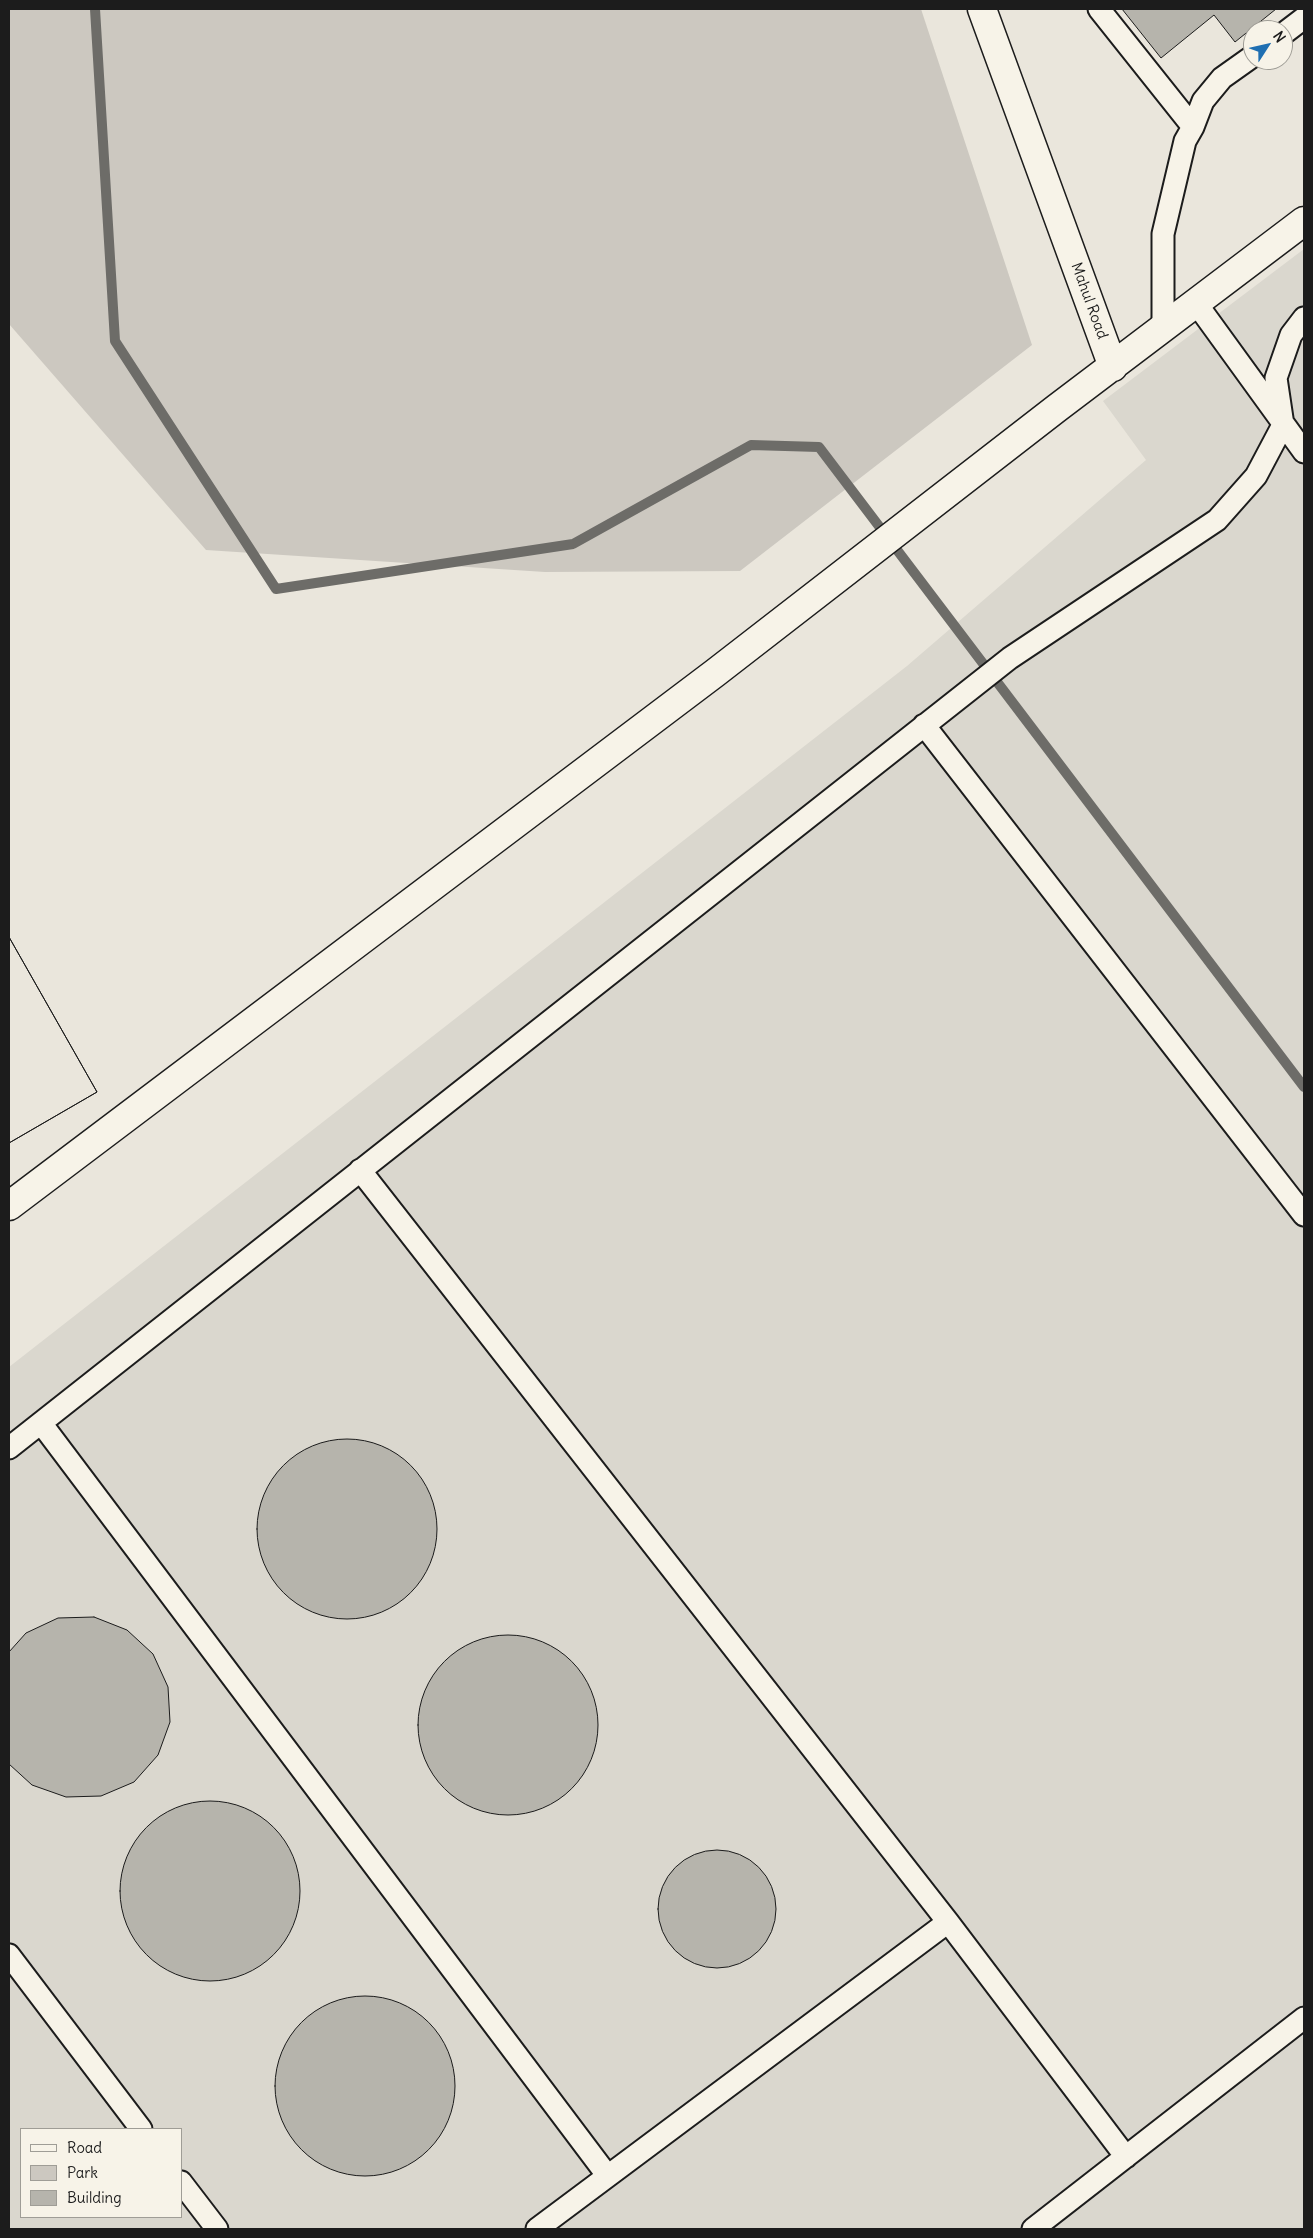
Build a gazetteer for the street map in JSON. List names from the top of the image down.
{
  "streets": {
    "street": ["Mahul Road"]
  },
  "legend": ["Road", "Park", "Building"],
  "north": "top right"
}
